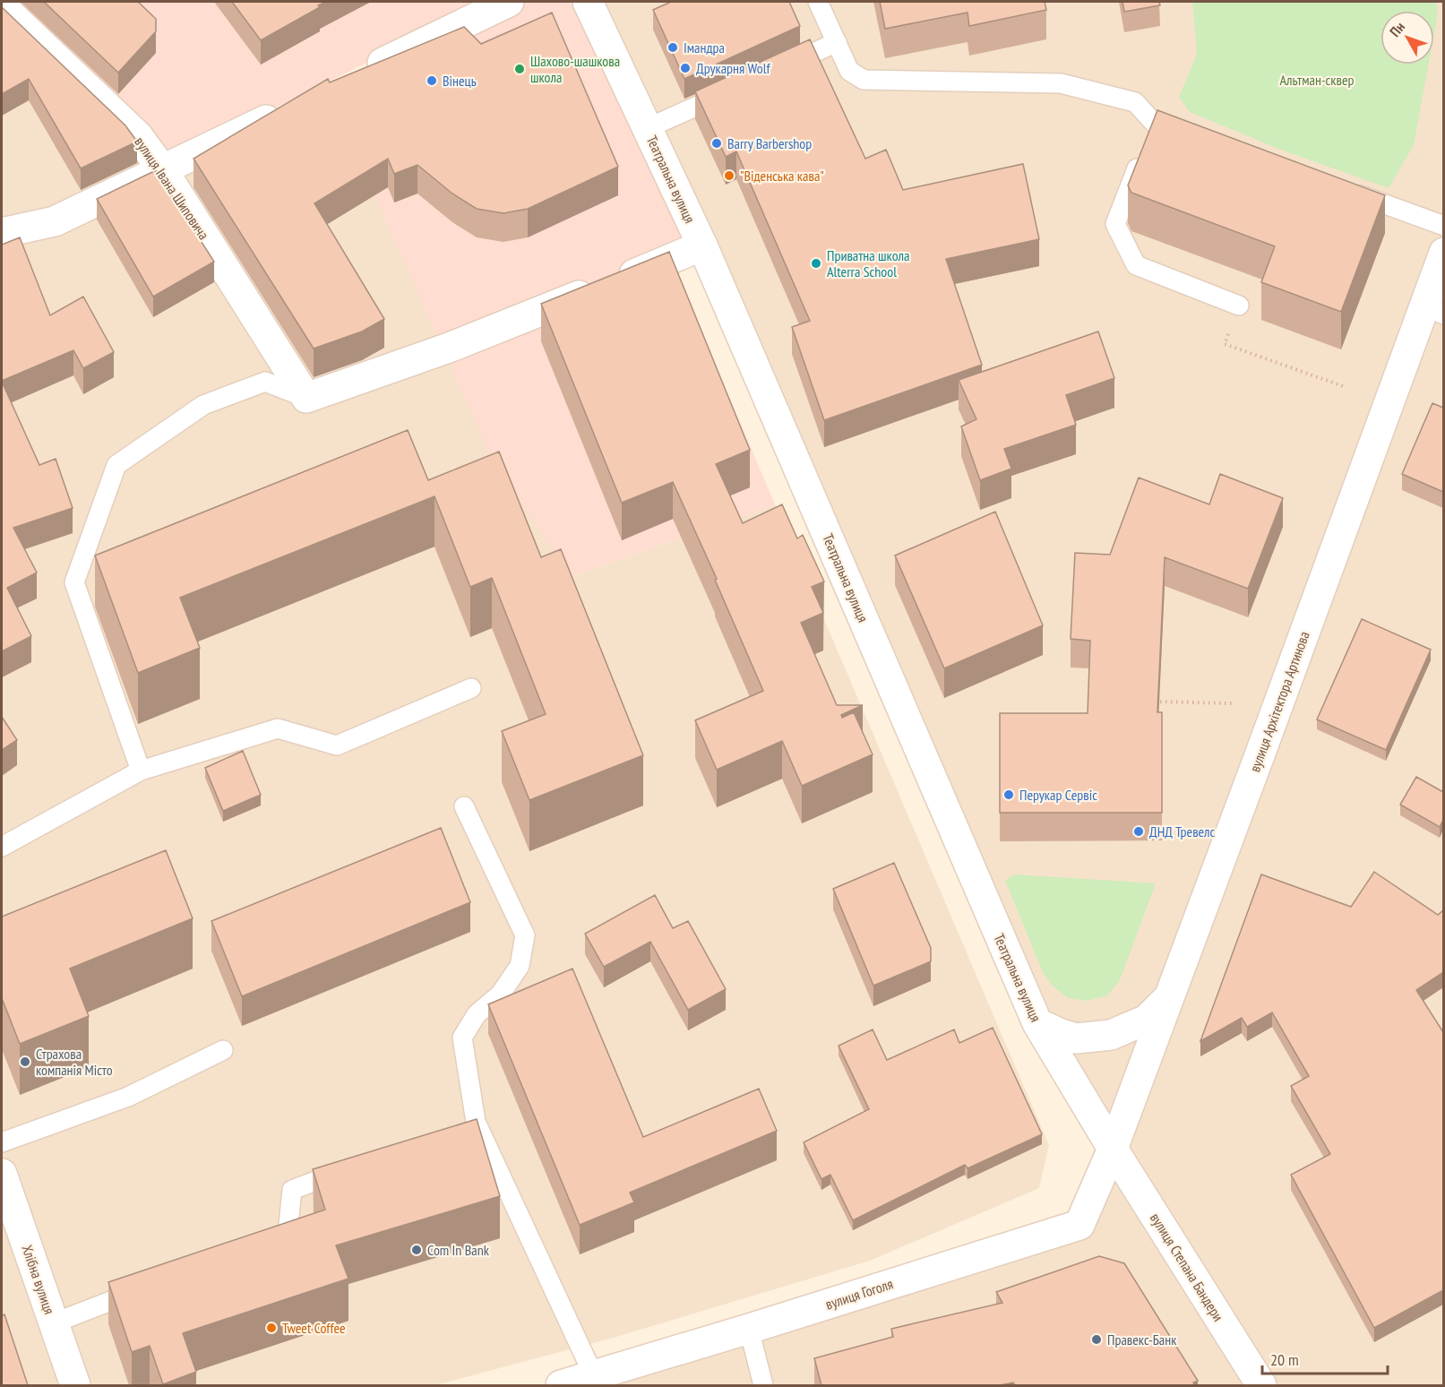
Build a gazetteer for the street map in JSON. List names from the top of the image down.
{
  "streets": {
    "street": [
      "Театральна вулиця",
      "вулиця Івана Шиповича",
      "вулиця Архітектора Артинова",
      "вулиця Степана Бандери",
      "Хлібна вулиця",
      "вулиця Гоголя"
    ]
  },
  "crossings": [
    ["Театральна вулиця", "вулиця Архітектора Артинова"],
    ["Театральна вулиця", "вулиця Степана Бандери"],
    ["Театральна вулиця", "вулиця Гоголя"],
    ["вулиця Архітектора Артинова", "вулиця Степана Бандери"],
    ["вулиця Архітектора Артинова", "вулиця Гоголя"],
    ["вулиця Степана Бандери", "вулиця Гоголя"]
  ],
  "parks": ["Альтман-сквер"],
  "places": [
    "Імандра",
    "Друкарня Wolf",
    "Шахово-шашкова школа",
    "Вінець",
    "Barry Barbershop",
    "\"Віденська кава\"",
    "Приватна школа Alterra School",
    "Перукар Сервіс",
    "ДНД Тревелс",
    "Страхова компанія Місто",
    "Com In Bank",
    "Tweet Coffee",
    "Правекс-Банк"
  ],
  "scale_bar": "20 m",
  "north": "top left"
}
